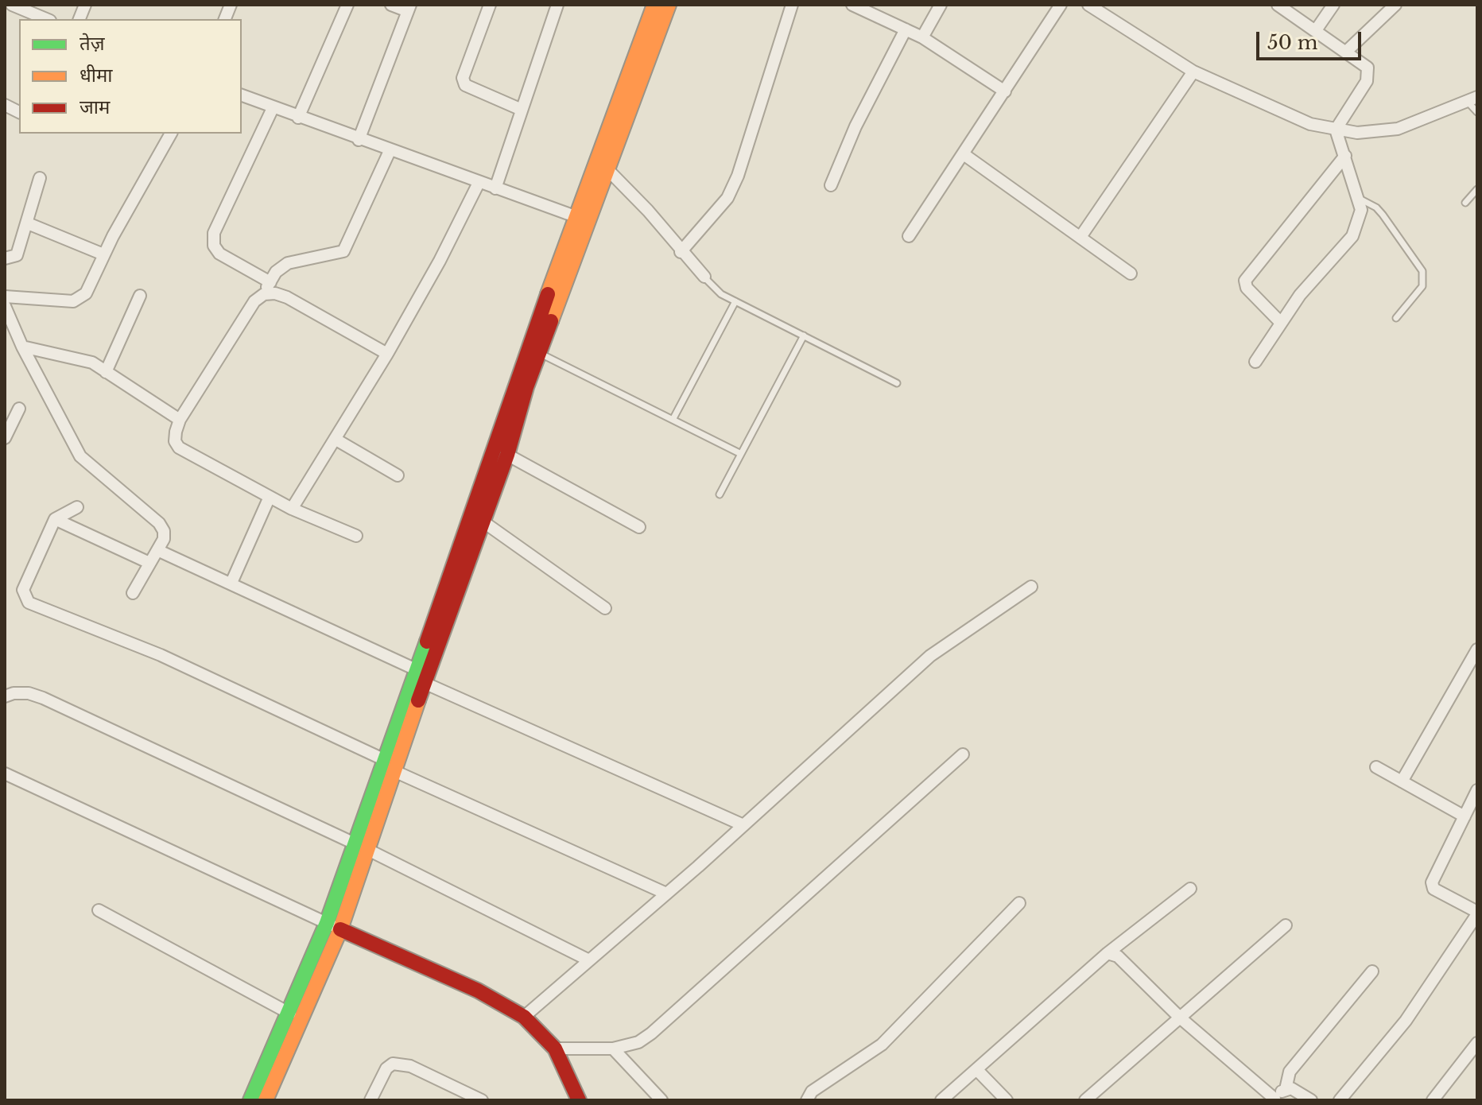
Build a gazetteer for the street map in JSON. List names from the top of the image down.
{
  "legend": ["तेज़", "धीमा", "जाम"],
  "scale_bar": "50 m"
}
